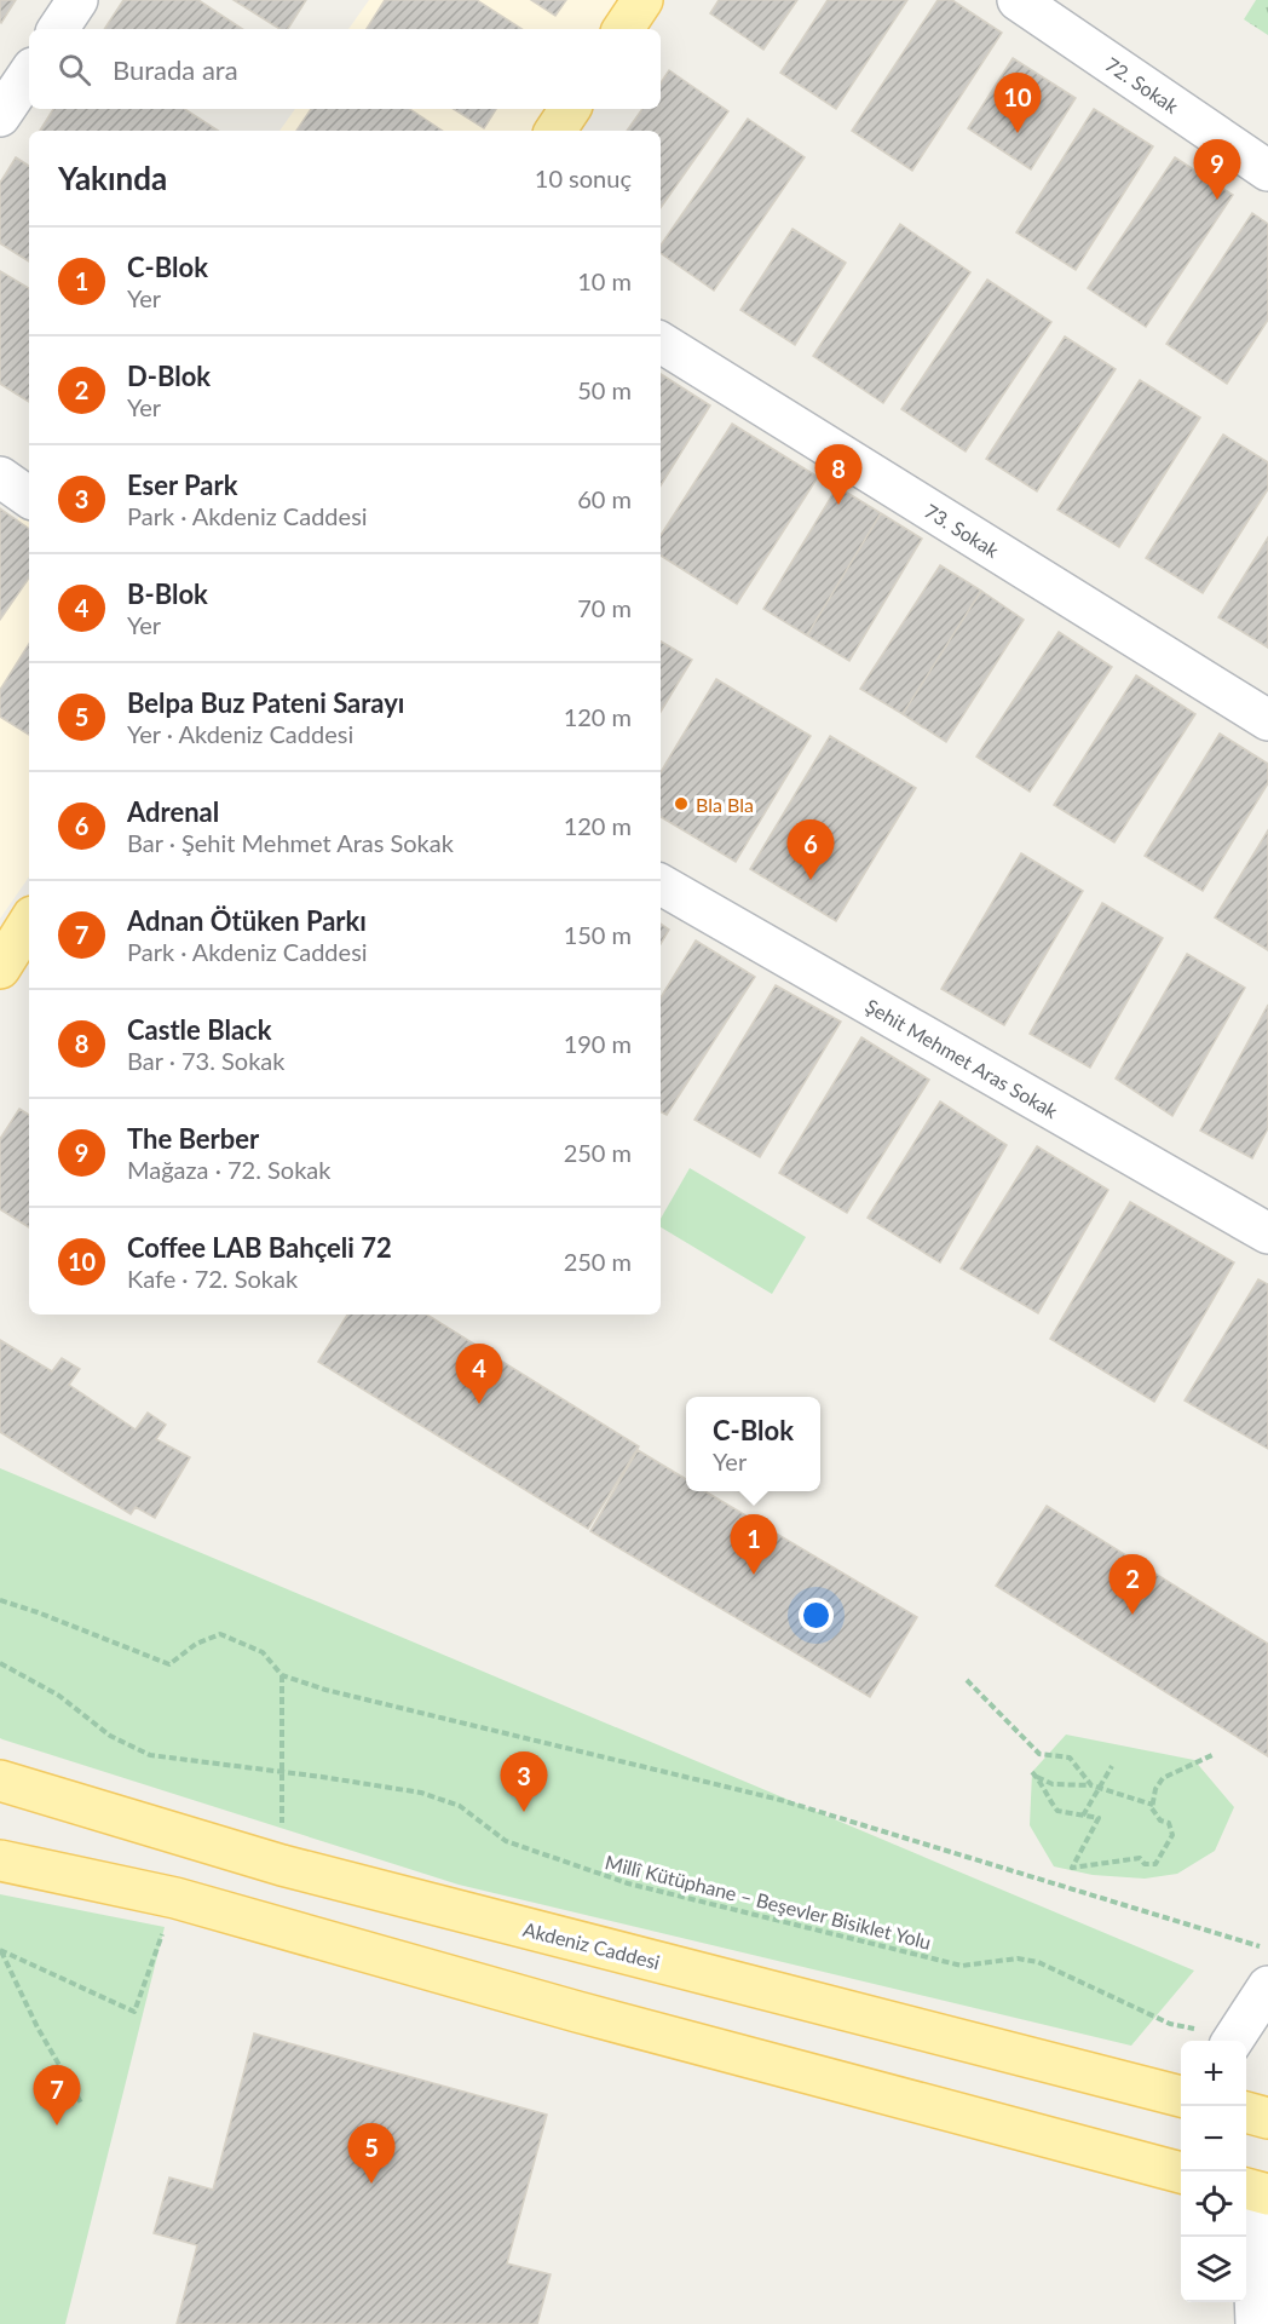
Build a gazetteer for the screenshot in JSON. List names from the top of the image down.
{
  "streets": {
    "main road": ["Akdeniz Caddesi"],
    "street": ["72. Sokak", "73. Sokak", "Şehit Mehmet Aras Sokak"],
    "path": ["Millî Kütüphane – Beşevler Bisiklet Yolu"]
  },
  "places": ["Bla Bla"],
  "page": {
    "search": "Burada ara",
    "pins": [
      "10",
      "9",
      "8",
      "6",
      "4",
      "1",
      "2",
      "3",
      "7",
      "5"
    ],
    "heading": ["Yakında", "10 sonuç"],
    "list": [
      {
        "mark": "1",
        "name": "C-Blok",
        "note": "Yer",
        "value": "10 m"
      },
      {
        "mark": "2",
        "name": "D-Blok",
        "note": "Yer",
        "value": "50 m"
      },
      {
        "mark": "3",
        "name": "Eser Park",
        "note": "Park · Akdeniz Caddesi",
        "value": "60 m"
      },
      {
        "mark": "4",
        "name": "B-Blok",
        "note": "Yer",
        "value": "70 m"
      },
      {
        "mark": "5",
        "name": "Belpa Buz Pateni Sarayı",
        "note": "Yer · Akdeniz Caddesi",
        "value": "120 m"
      },
      {
        "mark": "6",
        "name": "Adrenal",
        "note": "Bar · Şehit Mehmet Aras Sokak",
        "value": "120 m"
      },
      {
        "mark": "7",
        "name": "Adnan Ötüken Parkı",
        "note": "Park · Akdeniz Caddesi",
        "value": "150 m"
      },
      {
        "mark": "8",
        "name": "Castle Black",
        "note": "Bar · 73. Sokak",
        "value": "190 m"
      },
      {
        "mark": "9",
        "name": "The Berber",
        "note": "Mağaza · 72. Sokak",
        "value": "250 m"
      },
      {
        "mark": "10",
        "name": "Coffee LAB Bahçeli 72",
        "note": "Kafe · 72. Sokak",
        "value": "250 m"
      }
    ],
    "popup": ["C-Blok", "Yer"],
    "map_buttons": ["+", "−"]
  }
}
